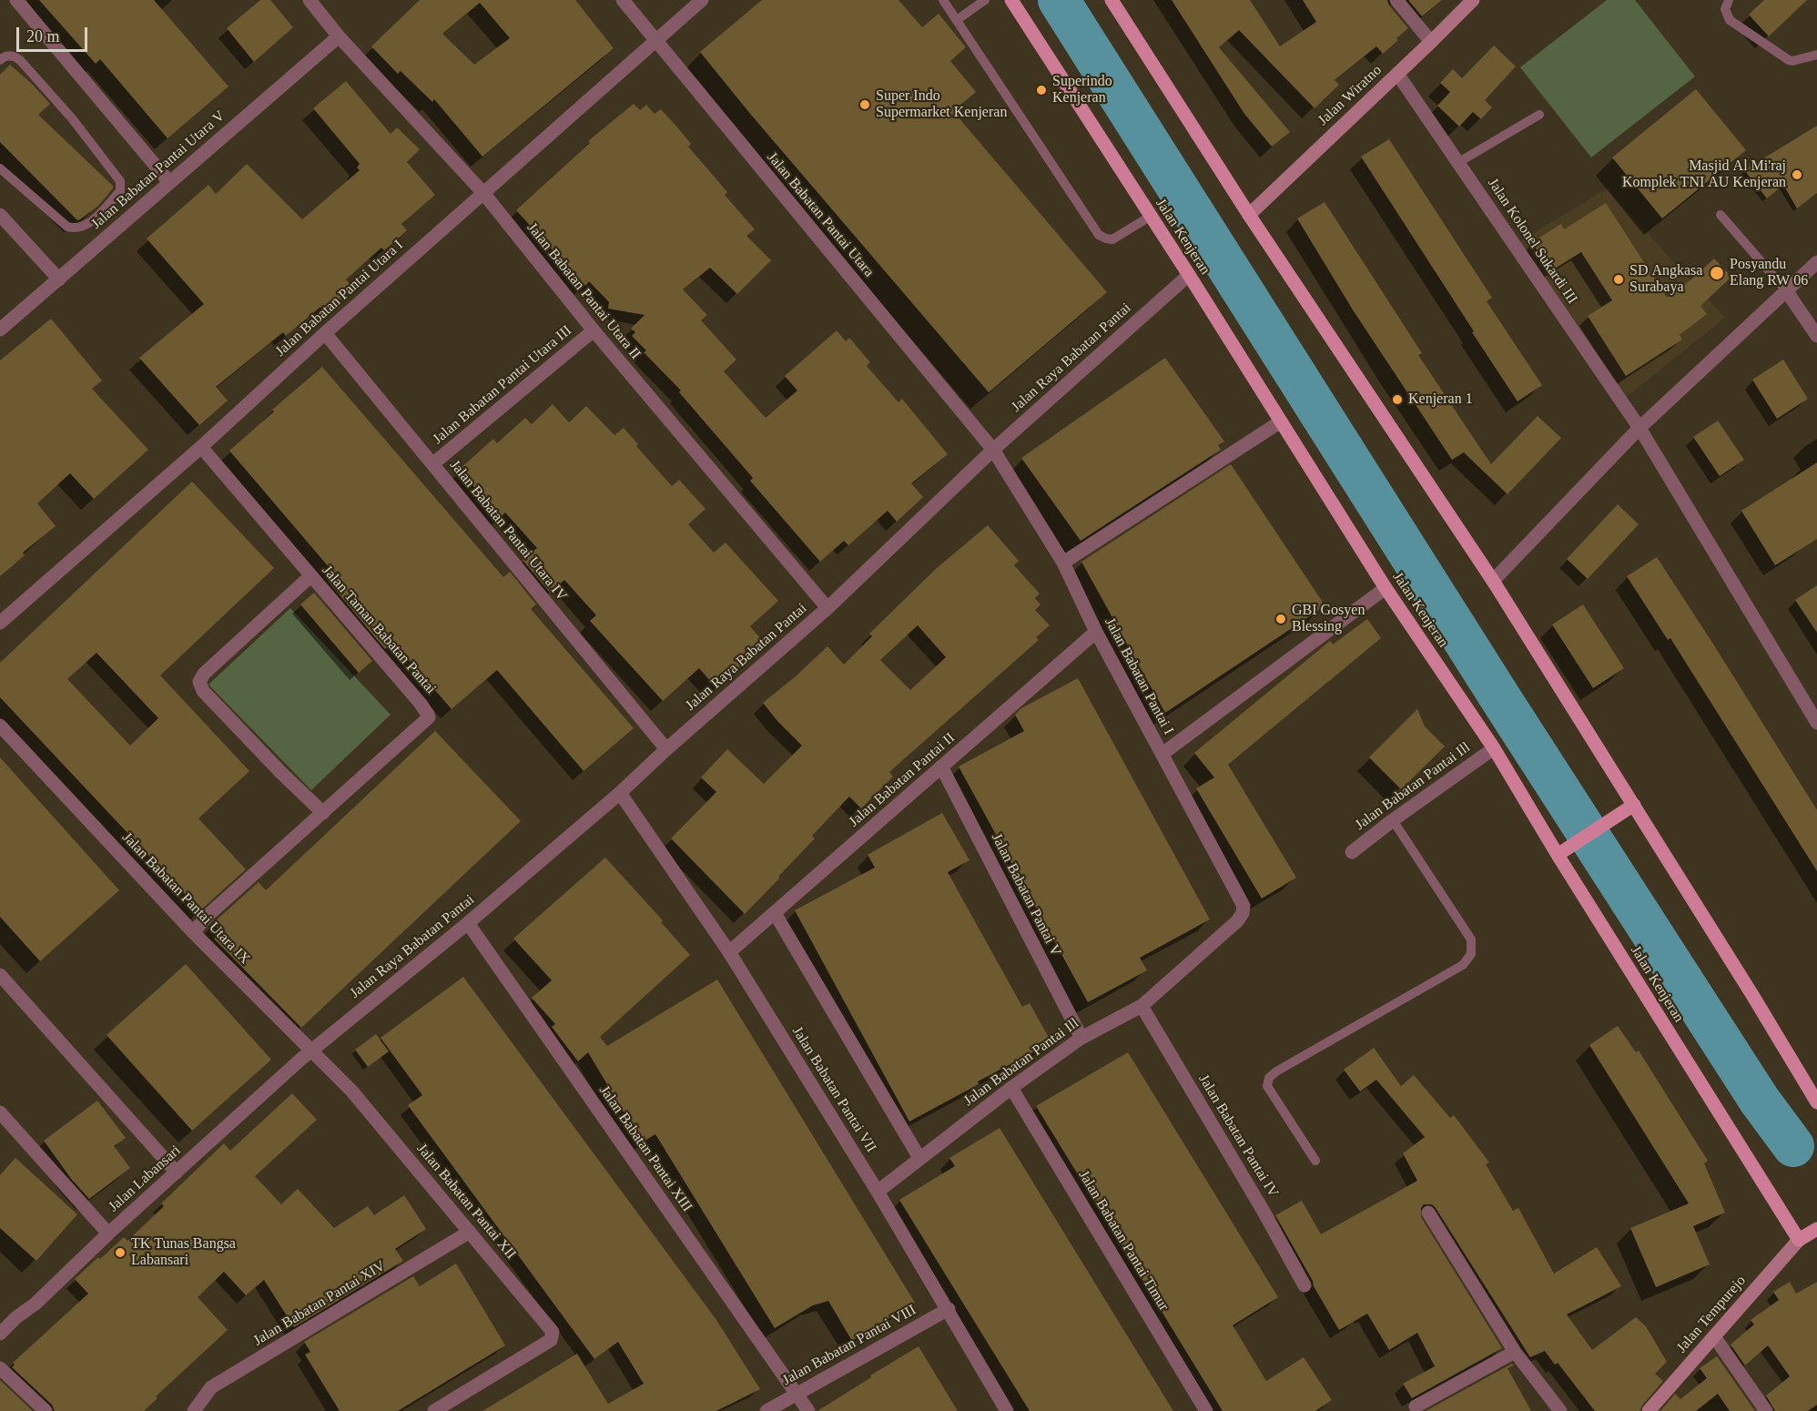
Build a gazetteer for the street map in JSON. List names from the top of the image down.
{
  "streets": {
    "main road": ["Jalan Wiratno", "Jalan Kenjeran", "Jalan Tempurejo"],
    "street": [
      "Jalan Babatan Pantai Utara V",
      "Jalan Babatan Pantai Utara",
      "Jalan Kolonel Sukardi III",
      "Jalan Babatan Pantai Utara II",
      "Jalan Babatan Pantai Utara I",
      "Jalan Raya Babatan Pantai",
      "Jalan Babatan Pantai Utara III",
      "Jalan Babatan Pantai Utara IV",
      "Jalan Taman Babatan Pantai",
      "Jalan Babatan Pantai I",
      "Jalan Babatan Pantai II",
      "Jalan Babatan Pantai Ill",
      "Jalan Babatan Pantai V",
      "Jalan Babatan Pantai Utara IX",
      "Jalan Babatan Pantai VII",
      "Jalan Babatan Pantai IV",
      "Jalan Babatan Pantai XIII",
      "Jalan Labansari",
      "Jalan Babatan Pantai XII",
      "Jalan Babatan Pantai Timur",
      "Jalan Babatan Pantai XIV",
      "Jalan Babatan Pantai VIII"
    ]
  },
  "crossings": [
    ["Jalan Wiratno", "Jalan Kolonel Sukardi III"],
    ["Jalan Babatan Pantai Utara V", "Jalan Babatan Pantai Utara II"],
    ["Jalan Babatan Pantai Utara", "Jalan Babatan Pantai Utara I"],
    ["Jalan Babatan Pantai Utara", "Jalan Raya Babatan Pantai"],
    ["Jalan Babatan Pantai Utara", "Jalan Babatan Pantai I"],
    ["Jalan Kenjeran", "Jalan Raya Babatan Pantai"],
    ["Jalan Kenjeran", "Jalan Babatan Pantai Ill"],
    ["Jalan Kenjeran", "Jalan Tempurejo"],
    ["Jalan Babatan Pantai Utara II", "Jalan Babatan Pantai Utara I"],
    ["Jalan Babatan Pantai Utara II", "Jalan Raya Babatan Pantai"],
    ["Jalan Babatan Pantai Utara II", "Jalan Babatan Pantai Utara III"],
    ["Jalan Babatan Pantai Utara I", "Jalan Babatan Pantai Utara IV"],
    ["Jalan Babatan Pantai Utara I", "Jalan Taman Babatan Pantai"],
    ["Jalan Raya Babatan Pantai", "Jalan Babatan Pantai Utara IV"],
    ["Jalan Raya Babatan Pantai", "Jalan Babatan Pantai I"],
    ["Jalan Raya Babatan Pantai", "Jalan Babatan Pantai Utara IX"],
    ["Jalan Raya Babatan Pantai", "Jalan Babatan Pantai VII"],
    ["Jalan Raya Babatan Pantai", "Jalan Babatan Pantai XIII"],
    ["Jalan Raya Babatan Pantai", "Jalan Labansari"],
    ["Jalan Babatan Pantai Utara III", "Jalan Babatan Pantai Utara IV"],
    ["Jalan Taman Babatan Pantai", "Jalan Babatan Pantai Utara IX"],
    ["Jalan Babatan Pantai I", "Jalan Babatan Pantai II"],
    ["Jalan Babatan Pantai I", "Jalan Babatan Pantai Ill"],
    ["Jalan Babatan Pantai II", "Jalan Babatan Pantai V"],
    ["Jalan Babatan Pantai II", "Jalan Babatan Pantai VII"],
    ["Jalan Babatan Pantai Ill", "Jalan Babatan Pantai V"],
    ["Jalan Babatan Pantai Ill", "Jalan Babatan Pantai VII"],
    ["Jalan Babatan Pantai Ill", "Jalan Babatan Pantai IV"],
    ["Jalan Babatan Pantai Ill", "Jalan Babatan Pantai Timur"],
    ["Jalan Babatan Pantai Utara IX", "Jalan Labansari"],
    ["Jalan Babatan Pantai Utara IX", "Jalan Babatan Pantai XII"],
    ["Jalan Babatan Pantai VII", "Jalan Babatan Pantai VIII"],
    ["Jalan Babatan Pantai XIII", "Jalan Babatan Pantai VIII"],
    ["Jalan Babatan Pantai XII", "Jalan Babatan Pantai XIV"]
  ],
  "places": [
    "Superindo Kenjeran",
    "Super Indo Supermarket Kenjeran",
    "Masjid Al Mi'raj Komplek TNI AU Kenjeran",
    "Posyandu Elang RW 06",
    "SD Angkasa Surabaya",
    "Kenjeran 1",
    "GBI Gosyen Blessing",
    "TK Tunas Bangsa Labansari"
  ],
  "scale_bar": "20 m"
}
